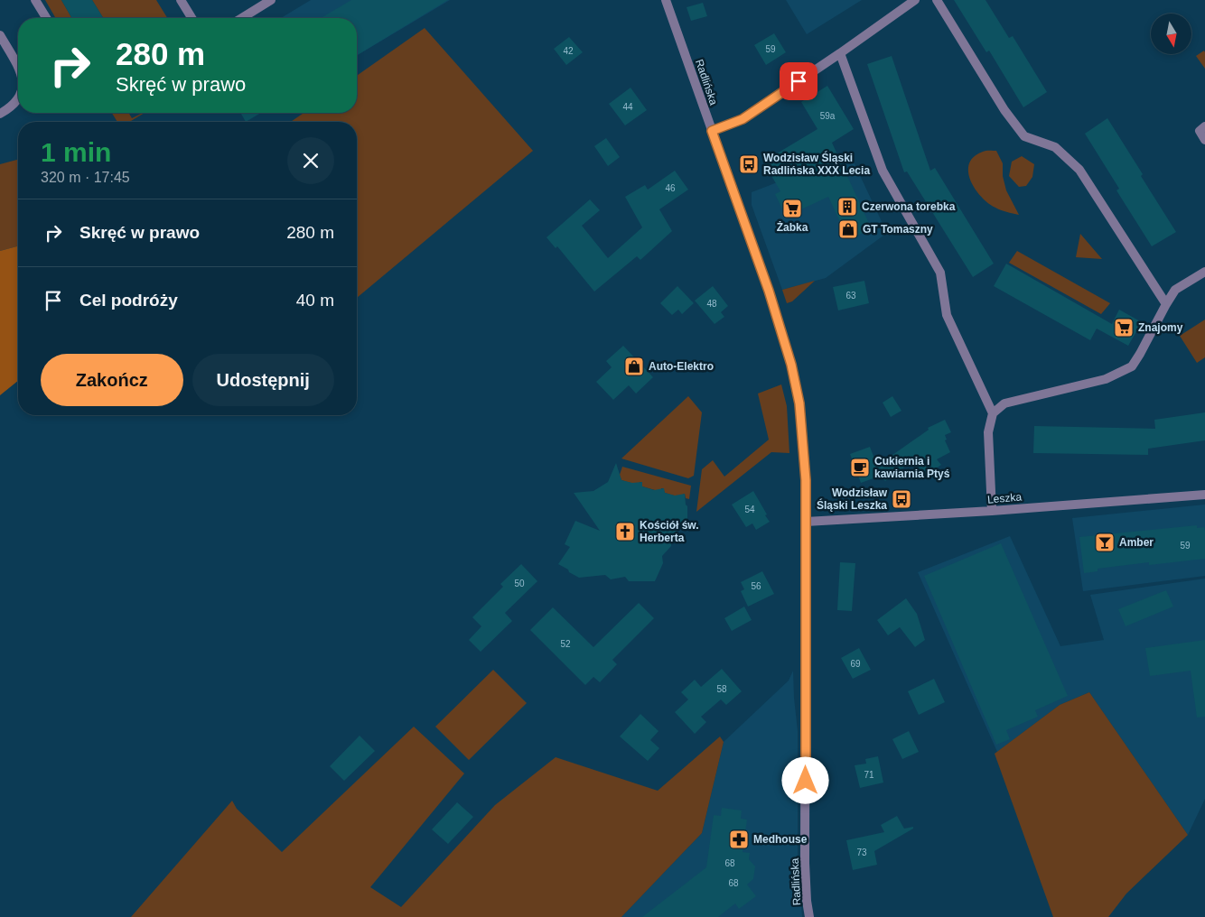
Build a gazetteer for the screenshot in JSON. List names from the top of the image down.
{
  "streets": {
    "street": ["Radlińska", "Leszka"]
  },
  "crossings": [
    ["Radlińska", "Leszka"]
  ],
  "places": {
    "bus stop": ["Wodzisław Śląski Radlińska XXX Lecia", "Wodzisław Śląski Leszka"],
    "building": ["Czerwona torebka"],
    "supermarket": ["Żabka", "Znajomy"],
    "shop": ["GT Tomaszny", "Auto-Elektro"],
    "cafe": ["Cukiernia i kawiarnia Ptyś"],
    "church": ["Kościół św. Herberta"],
    "bar": ["Amber"],
    "pharmacy": ["Medhouse"]
  },
  "house_numbers": [
    "59",
    "42",
    "44",
    "59a",
    "46",
    "63",
    "48",
    "54",
    "59",
    "50",
    "56",
    "52",
    "69",
    "58",
    "71",
    "73",
    "68",
    "68"
  ],
  "north": "bottom",
  "page": {
    "turn": ["280 m", "Skręć w prawo"],
    "heading": ["1 min", "320 m · 17:45"],
    "list": [
      {
        "name": "Skręć w prawo",
        "value": "280 m"
      },
      {
        "name": "Cel podróży",
        "value": "40 m"
      }
    ],
    "buttons": ["Zakończ", "Udostępnij"]
  }
}
